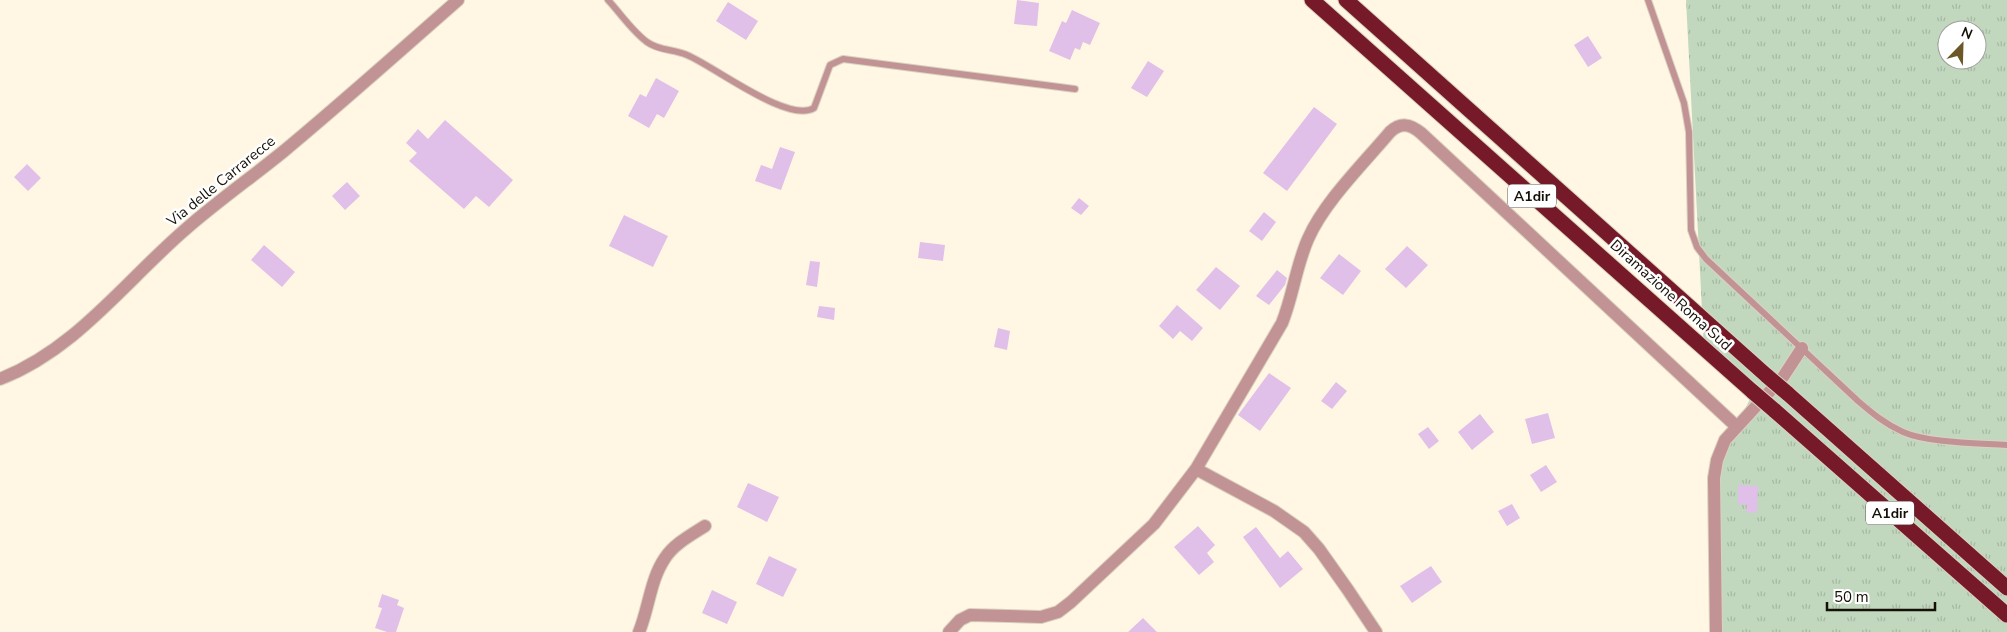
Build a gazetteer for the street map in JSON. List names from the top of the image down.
{
  "streets": {
    "highway": ["A1dir", "Diramazione Roma Sud"],
    "street": ["Via delle Carrarecce"]
  },
  "scale_bar": "50 m",
  "north": "top right"
}
